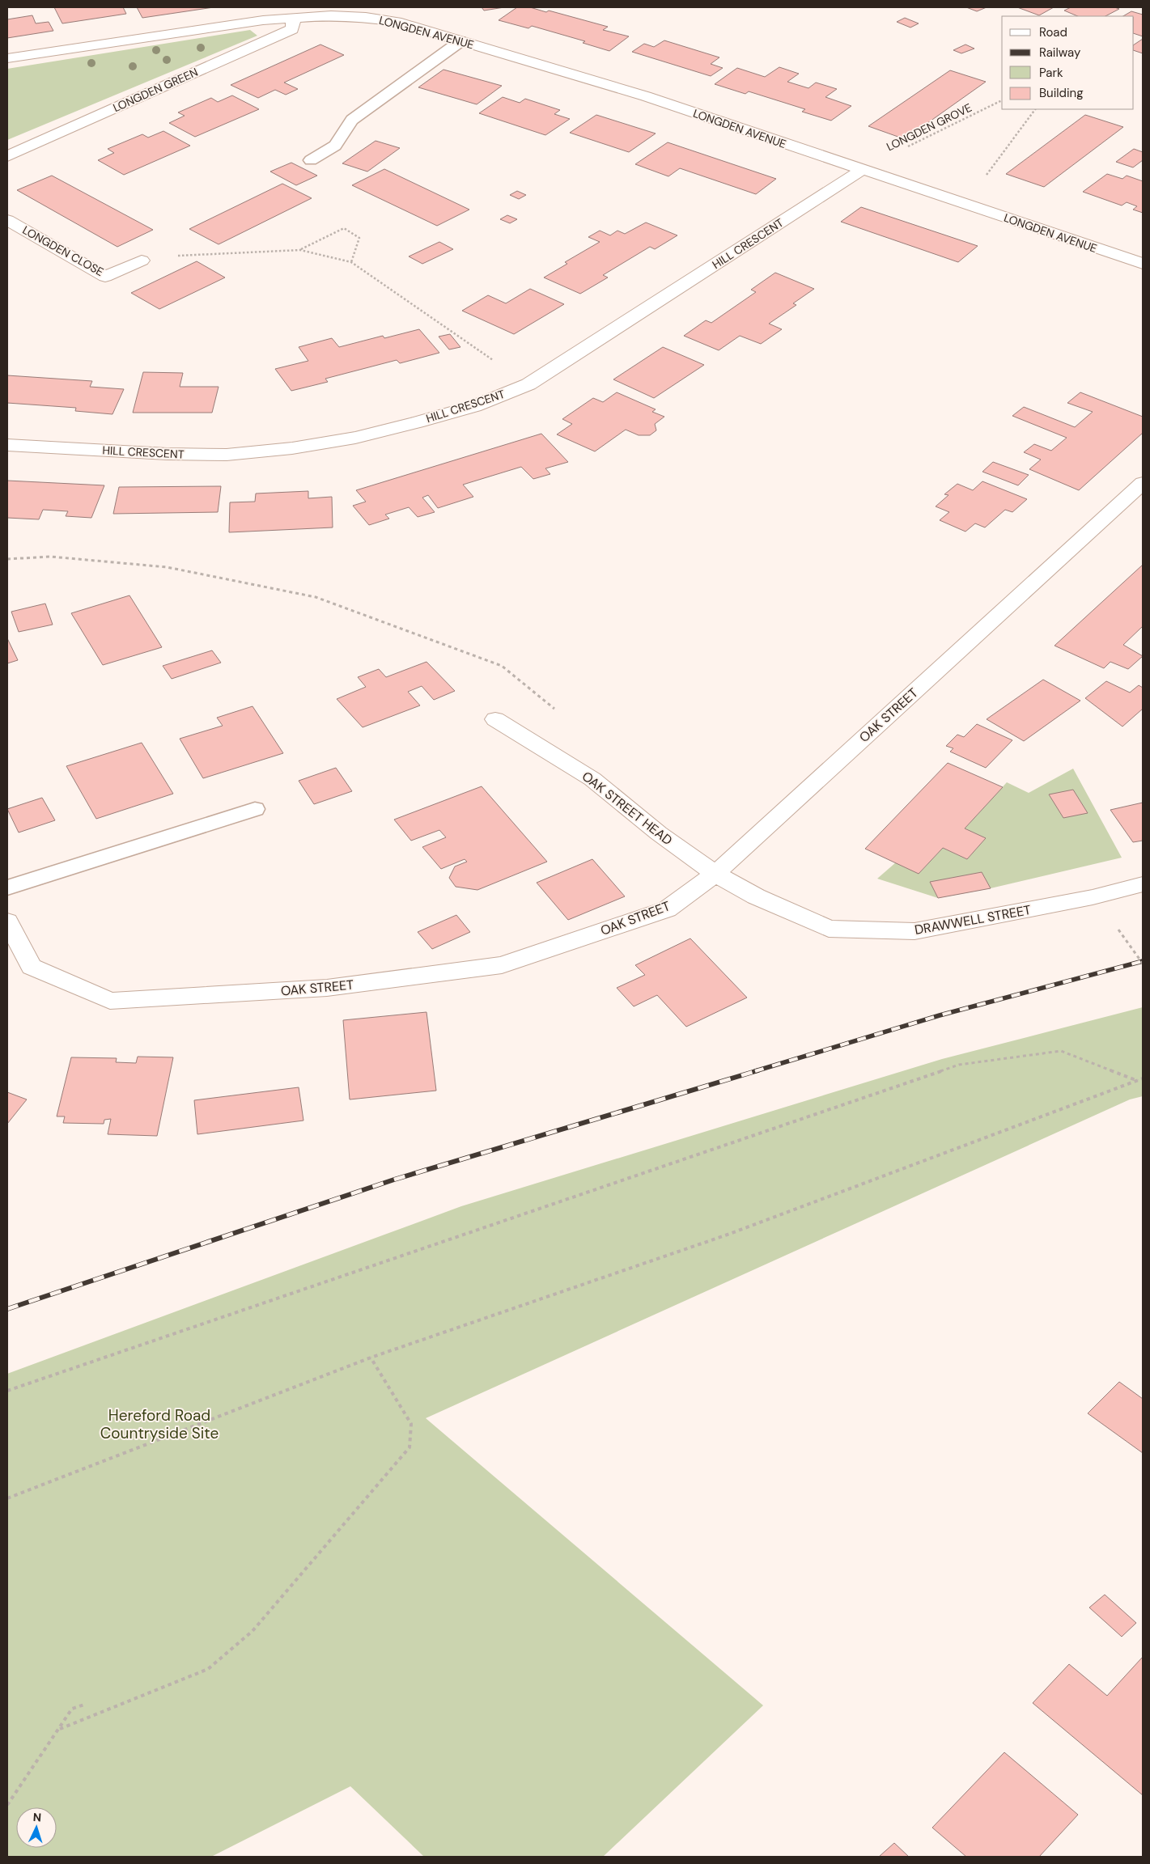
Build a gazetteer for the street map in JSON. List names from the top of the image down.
{
  "streets": {
    "street": [
      "LONGDEN AVENUE",
      "LONGDEN GREEN",
      "HILL CRESCENT",
      "LONGDEN CLOSE",
      "OAK STREET",
      "OAK STREET HEAD",
      "DRAWWELL STREET"
    ],
    "path": ["LONGDEN GROVE"]
  },
  "crossings": [
    ["LONGDEN AVENUE", "LONGDEN GREEN"],
    ["LONGDEN AVENUE", "LONGDEN GROVE"],
    ["LONGDEN AVENUE", "HILL CRESCENT"],
    ["LONGDEN GROVE", "HILL CRESCENT"],
    ["OAK STREET", "OAK STREET HEAD"],
    ["OAK STREET", "DRAWWELL STREET"],
    ["OAK STREET HEAD", "DRAWWELL STREET"]
  ],
  "parks": ["Hereford Road Countryside Site"],
  "legend": [
    "Road",
    "Railway",
    "Park",
    "Building"
  ],
  "north": "top"
}
